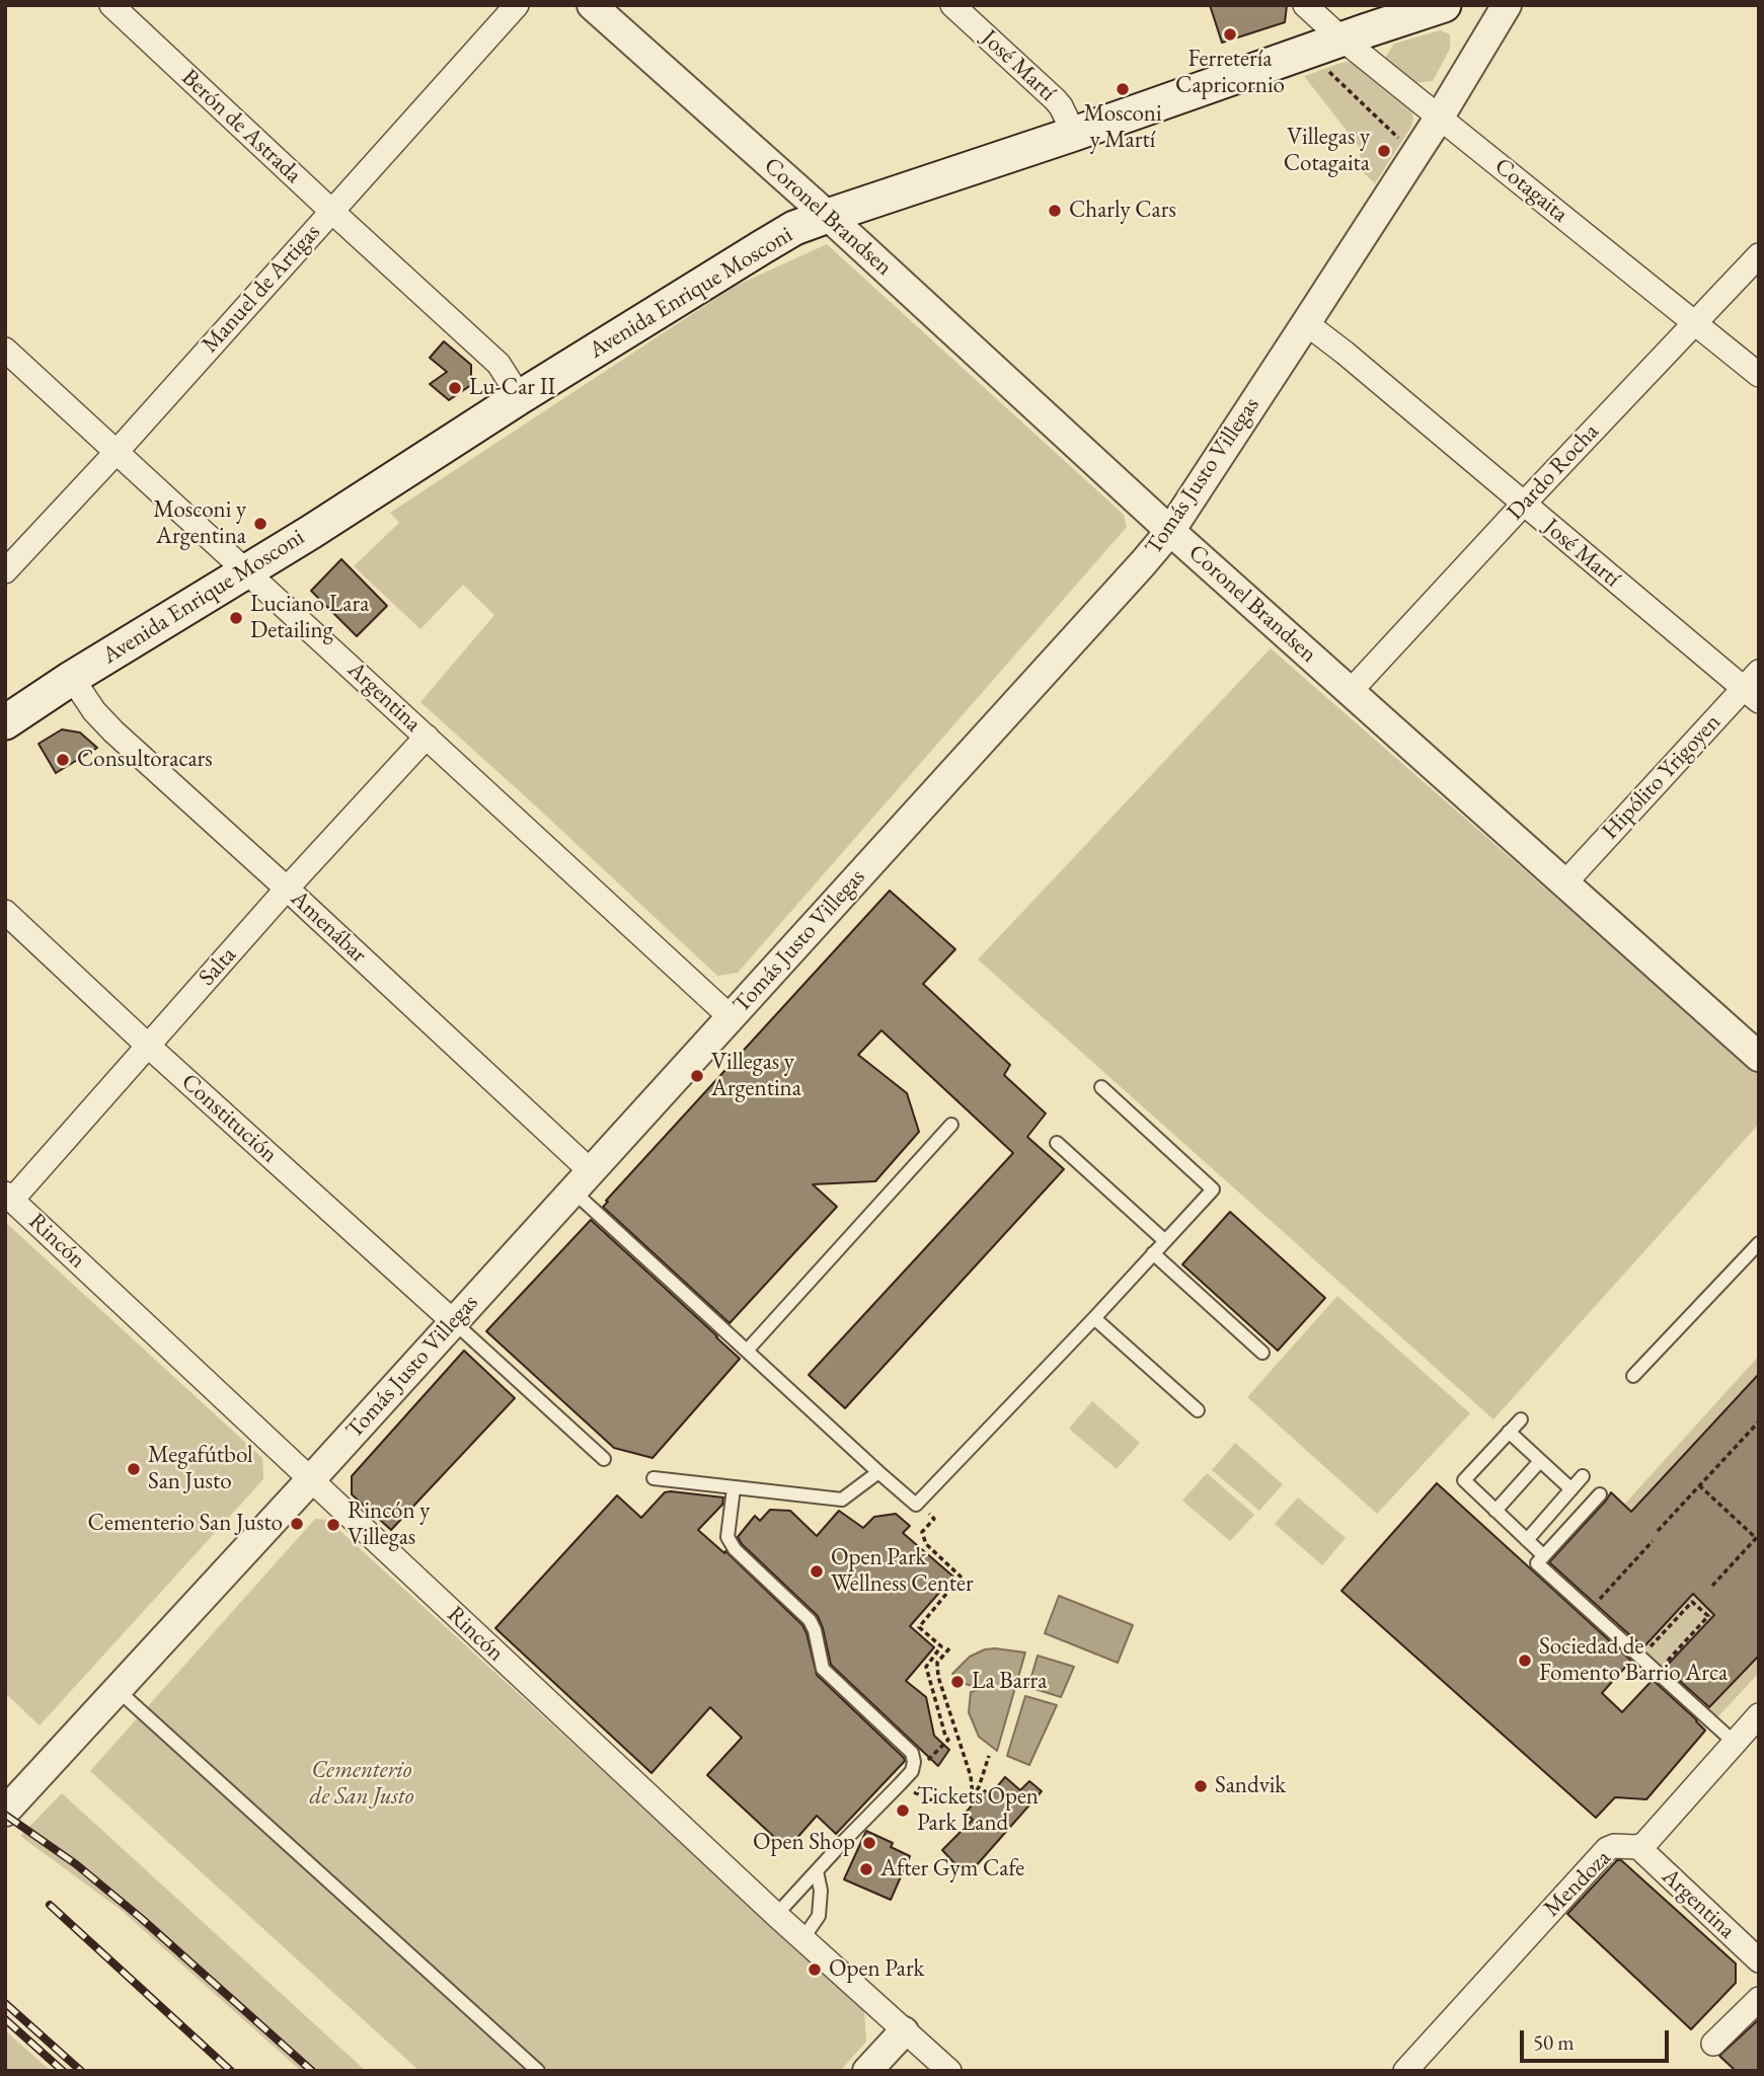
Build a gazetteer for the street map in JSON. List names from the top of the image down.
{
  "streets": {
    "main road": ["Avenida Enrique Mosconi"],
    "street": [
      "José Martí",
      "Berón de Astrada",
      "Cotagaita",
      "Coronel Brandsen",
      "Manuel de Artigas",
      "Dardo Rocha",
      "Tomás Justo Villegas",
      "Argentina",
      "Hipólito Yrigoyen",
      "Amenábar",
      "Salta",
      "Constitución",
      "Rincón",
      "Mendoza"
    ]
  },
  "crossings": [
    ["José Martí", "Avenida Enrique Mosconi"],
    ["José Martí", "Dardo Rocha"],
    ["José Martí", "Tomás Justo Villegas"],
    ["José Martí", "Hipólito Yrigoyen"],
    ["Berón de Astrada", "Manuel de Artigas"],
    ["Berón de Astrada", "Avenida Enrique Mosconi"],
    ["Cotagaita", "Avenida Enrique Mosconi"],
    ["Cotagaita", "Dardo Rocha"],
    ["Cotagaita", "Tomás Justo Villegas"],
    ["Coronel Brandsen", "Avenida Enrique Mosconi"],
    ["Coronel Brandsen", "Dardo Rocha"],
    ["Coronel Brandsen", "Tomás Justo Villegas"],
    ["Coronel Brandsen", "Hipólito Yrigoyen"],
    ["Manuel de Artigas", "Argentina"],
    ["Avenida Enrique Mosconi", "Argentina"],
    ["Avenida Enrique Mosconi", "Amenábar"],
    ["Tomás Justo Villegas", "Argentina"],
    ["Tomás Justo Villegas", "Amenábar"],
    ["Tomás Justo Villegas", "Constitución"],
    ["Tomás Justo Villegas", "Rincón"],
    ["Argentina", "Salta"],
    ["Argentina", "Mendoza"],
    ["Amenábar", "Salta"],
    ["Salta", "Constitución"],
    ["Salta", "Rincón"]
  ],
  "parks": ["Cementerio de San Justo"],
  "places": [
    "Ferretería Capricornio",
    "Mosconi y Martí",
    "Villegas y Cotagaita",
    "Charly Cars",
    "Lu-Car II",
    "Mosconi y Argentina",
    "Luciano Lara Detailing",
    "Consultoracars",
    "Villegas y Argentina",
    "Megafútbol San Justo",
    "Cementerio San Justo",
    "Rincón y Villegas",
    "Open Park Wellness Center",
    "Sociedad de Fomento Barrio Arca",
    "La Barra",
    "Sandvik",
    "Tickets Open Park Land",
    "Open Shop",
    "After Gym Cafe",
    "Open Park"
  ],
  "scale_bar": "50 m"
}
